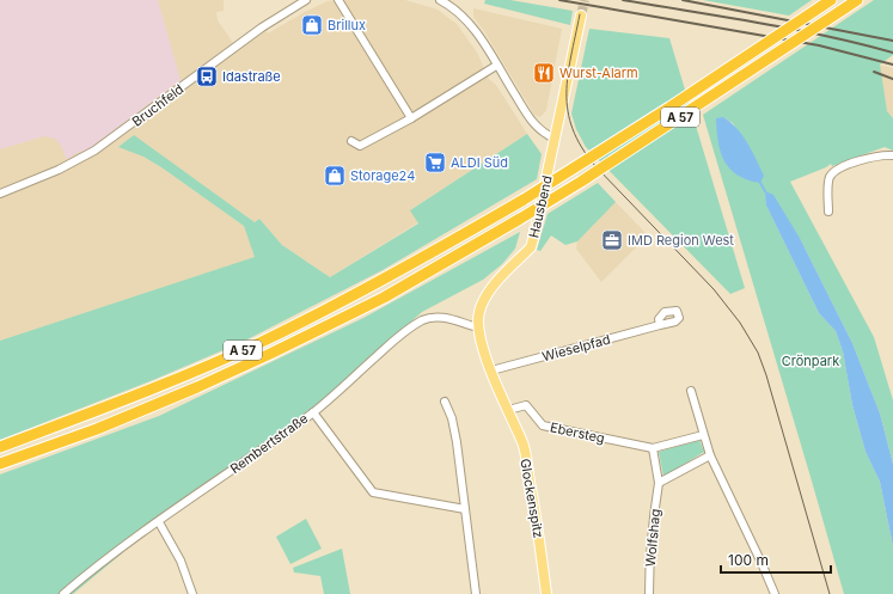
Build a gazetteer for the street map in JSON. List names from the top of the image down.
{
  "streets": {
    "highway": ["A 57"],
    "main road": ["Hausbend", "Glockenspitz"],
    "street": [
      "Bruchfeld",
      "Wieselpfad",
      "Ebersteg",
      "Rembertstraße",
      "Wolfshag"
    ]
  },
  "crossings": [
    ["Hausbend", "Wieselpfad"],
    ["Hausbend", "Ebersteg"],
    ["Hausbend", "Rembertstraße"],
    ["Hausbend", "Glockenspitz"],
    ["Ebersteg", "Glockenspitz"],
    ["Ebersteg", "Wolfshag"]
  ],
  "parks": ["Crönpark"],
  "places": {
    "shop": ["Brillux", "Storage24"],
    "restaurant": ["Wurst-Alarm"],
    "bus stop": ["Idastraße"],
    "supermarket": ["ALDI Süd"],
    "office": ["IMD Region West"]
  },
  "scale_bar": "100 m"
}
